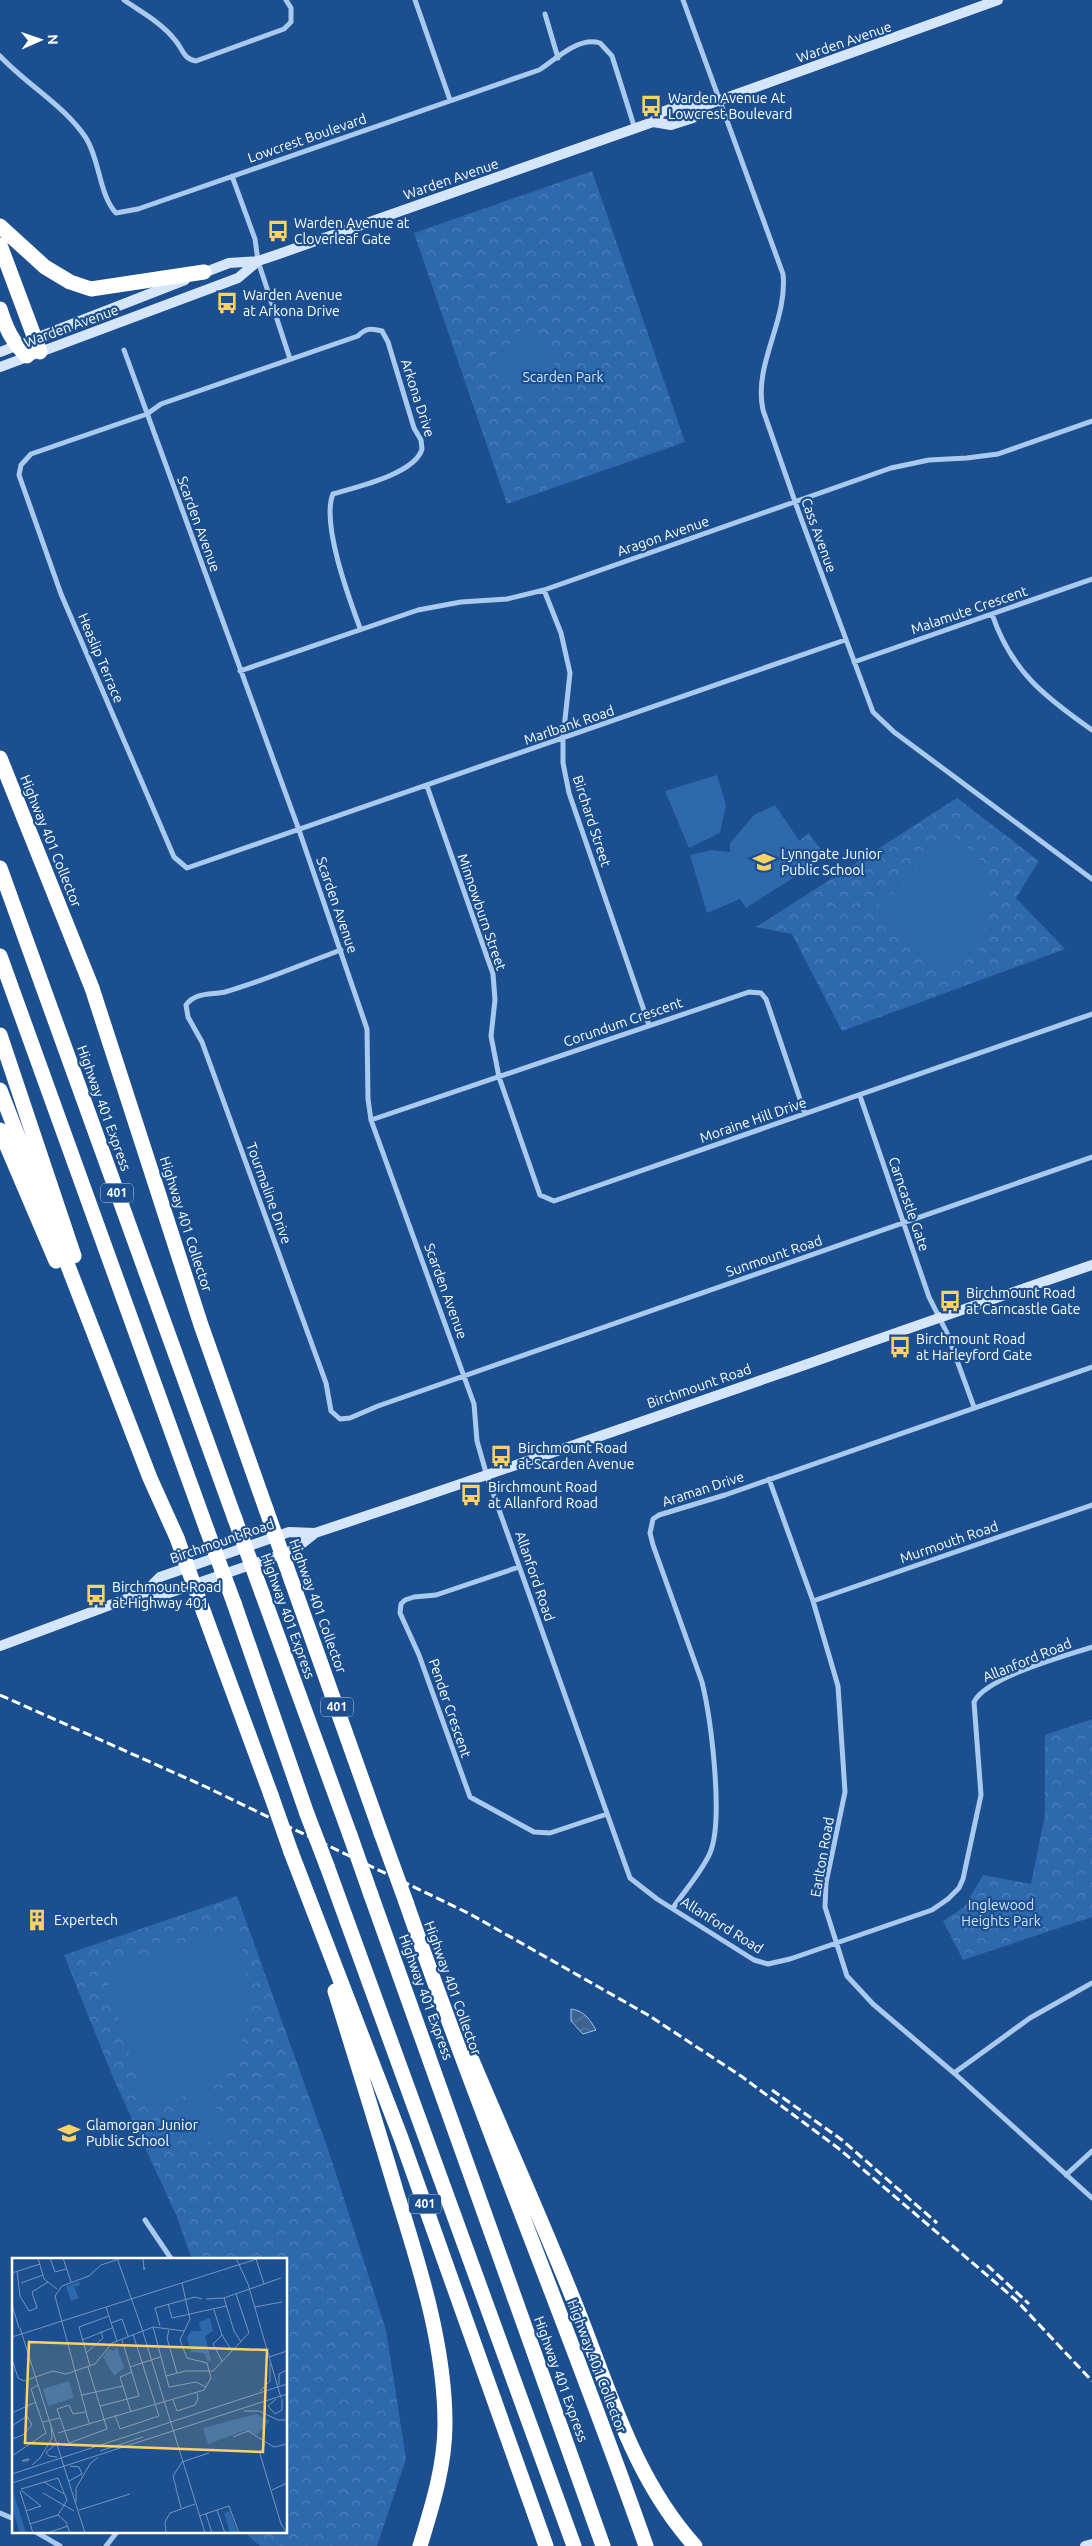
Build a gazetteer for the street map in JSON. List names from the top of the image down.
{
  "streets": {
    "highway": ["Highway 401 Collector", "Highway 401 Express", "401"],
    "main road": ["Warden Avenue", "Birchmount Road"],
    "street": [
      "Lowcrest Boulevard",
      "Arkona Drive",
      "Scarden Avenue",
      "Cass Avenue",
      "Aragon Avenue",
      "Malamute Crescent",
      "Heaslip Terrace",
      "Marlbank Road",
      "Birchard Street",
      "Minnowburn Street",
      "Corundum Crescent",
      "Moraine Hill Drive",
      "Tourmaline Drive",
      "Carncastle Gate",
      "Sunmount Road",
      "Araman Drive",
      "Murmouth Road",
      "Allanford Road",
      "Pender Crescent",
      "Earlton Road"
    ]
  },
  "crossings": [
    ["Warden Avenue", "Lowcrest Boulevard"],
    ["Warden Avenue", "Cass Avenue"],
    ["Arkona Drive", "Scarden Avenue"],
    ["Arkona Drive", "Aragon Avenue"],
    ["Arkona Drive", "Heaslip Terrace"],
    ["Scarden Avenue", "Aragon Avenue"],
    ["Scarden Avenue", "Heaslip Terrace"],
    ["Scarden Avenue", "Marlbank Road"],
    ["Scarden Avenue", "Corundum Crescent"],
    ["Scarden Avenue", "Tourmaline Drive"],
    ["Scarden Avenue", "Sunmount Road"],
    ["Scarden Avenue", "Birchmount Road"],
    ["Scarden Avenue", "Allanford Road"],
    ["Cass Avenue", "Aragon Avenue"],
    ["Cass Avenue", "Malamute Crescent"],
    ["Cass Avenue", "Marlbank Road"],
    ["Aragon Avenue", "Birchard Street"],
    ["Heaslip Terrace", "Marlbank Road"],
    ["Marlbank Road", "Birchard Street"],
    ["Marlbank Road", "Minnowburn Street"],
    ["Birchard Street", "Corundum Crescent"],
    ["Minnowburn Street", "Corundum Crescent"],
    ["Minnowburn Street", "Moraine Hill Drive"],
    ["Corundum Crescent", "Moraine Hill Drive"],
    ["Moraine Hill Drive", "Carncastle Gate"],
    ["Tourmaline Drive", "Sunmount Road"],
    ["Carncastle Gate", "Sunmount Road"],
    ["Carncastle Gate", "Birchmount Road"],
    ["Carncastle Gate", "Araman Drive"],
    ["Birchmount Road", "Allanford Road"],
    ["Araman Drive", "Allanford Road"],
    ["Araman Drive", "Earlton Road"],
    ["Murmouth Road", "Earlton Road"],
    ["Allanford Road", "Pender Crescent"],
    ["Allanford Road", "Earlton Road"]
  ],
  "parks": ["Scarden Park", "Inglewood Heights Park"],
  "places": {
    "bus stop": [
      "Warden Avenue At Lowcrest Boulevard",
      "Warden Avenue at Cloverleaf Gate",
      "Warden Avenue at Arkona Drive",
      "Birchmount Road at Carncastle Gate",
      "Birchmount Road at Harleyford Gate",
      "Birchmount Road at Scarden Avenue",
      "Birchmount Road at Allanford Road",
      "Birchmount Road at Highway 401"
    ],
    "school or university": ["Lynngate Junior Public School", "Glamorgan Junior Public School"],
    "building": ["Expertech"]
  },
  "north": "right"
}
